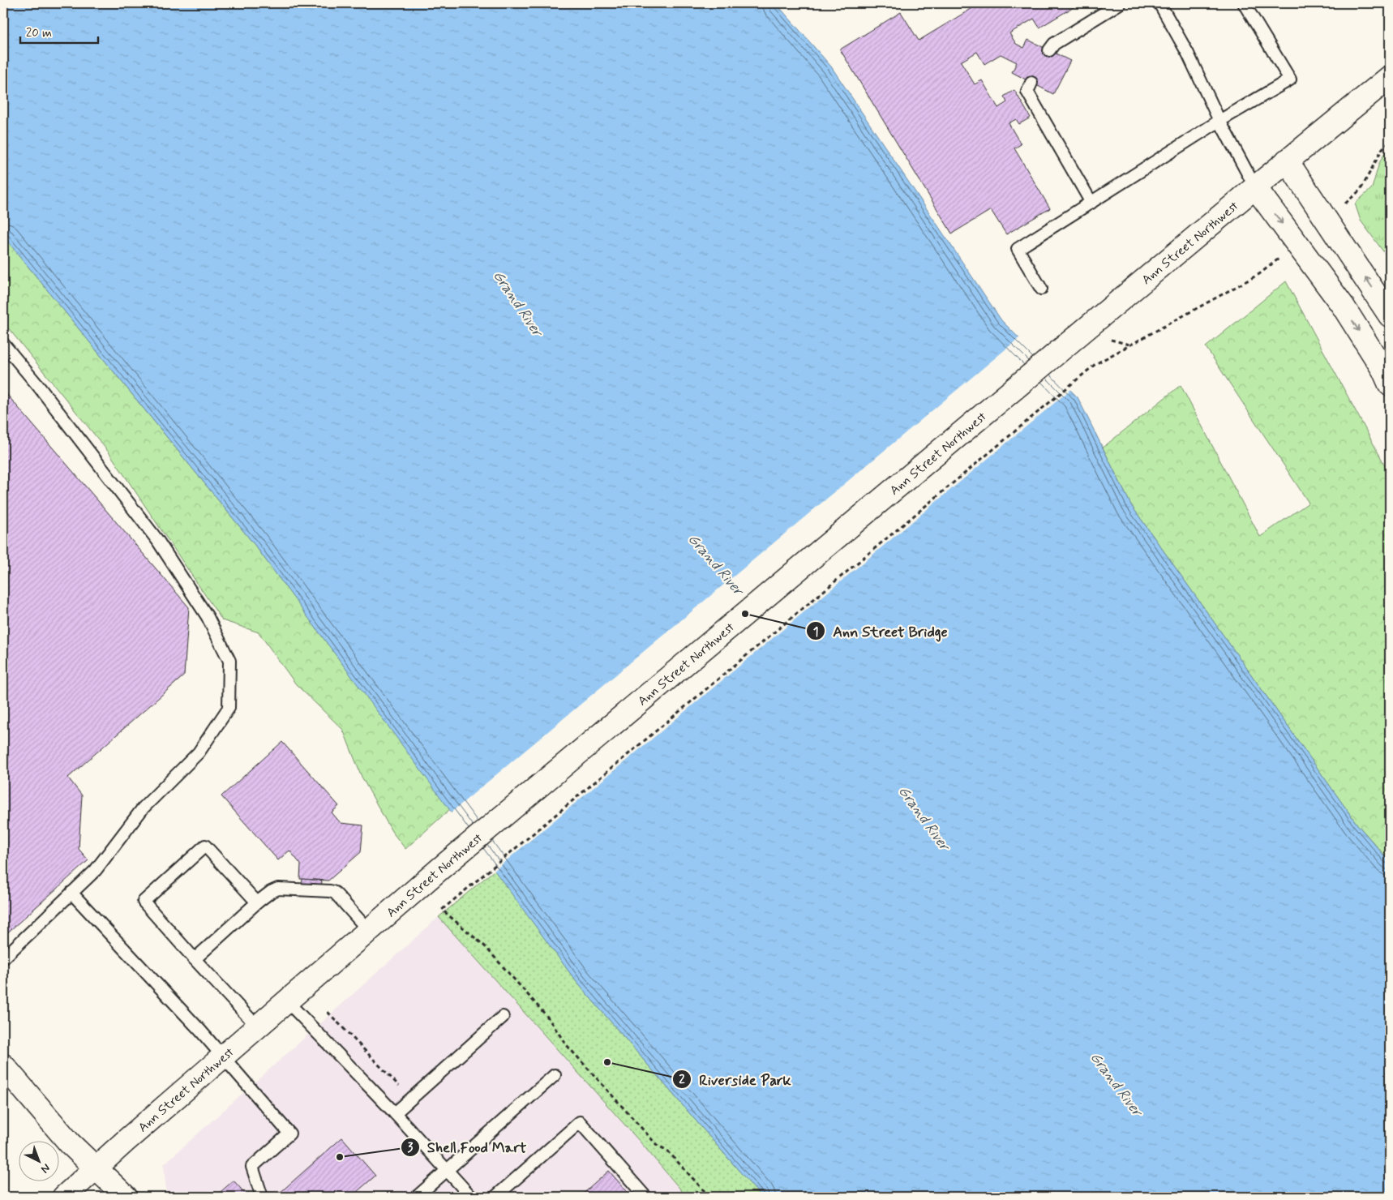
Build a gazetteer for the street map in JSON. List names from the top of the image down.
{
  "streets": {
    "main road": ["Ann Street Northwest"]
  },
  "water": ["Grand River"],
  "places": ["Ann Street Bridge", "Riverside Park", "Shell Food Mart"],
  "scale_bar": "20 m",
  "north": "bottom right"
}
